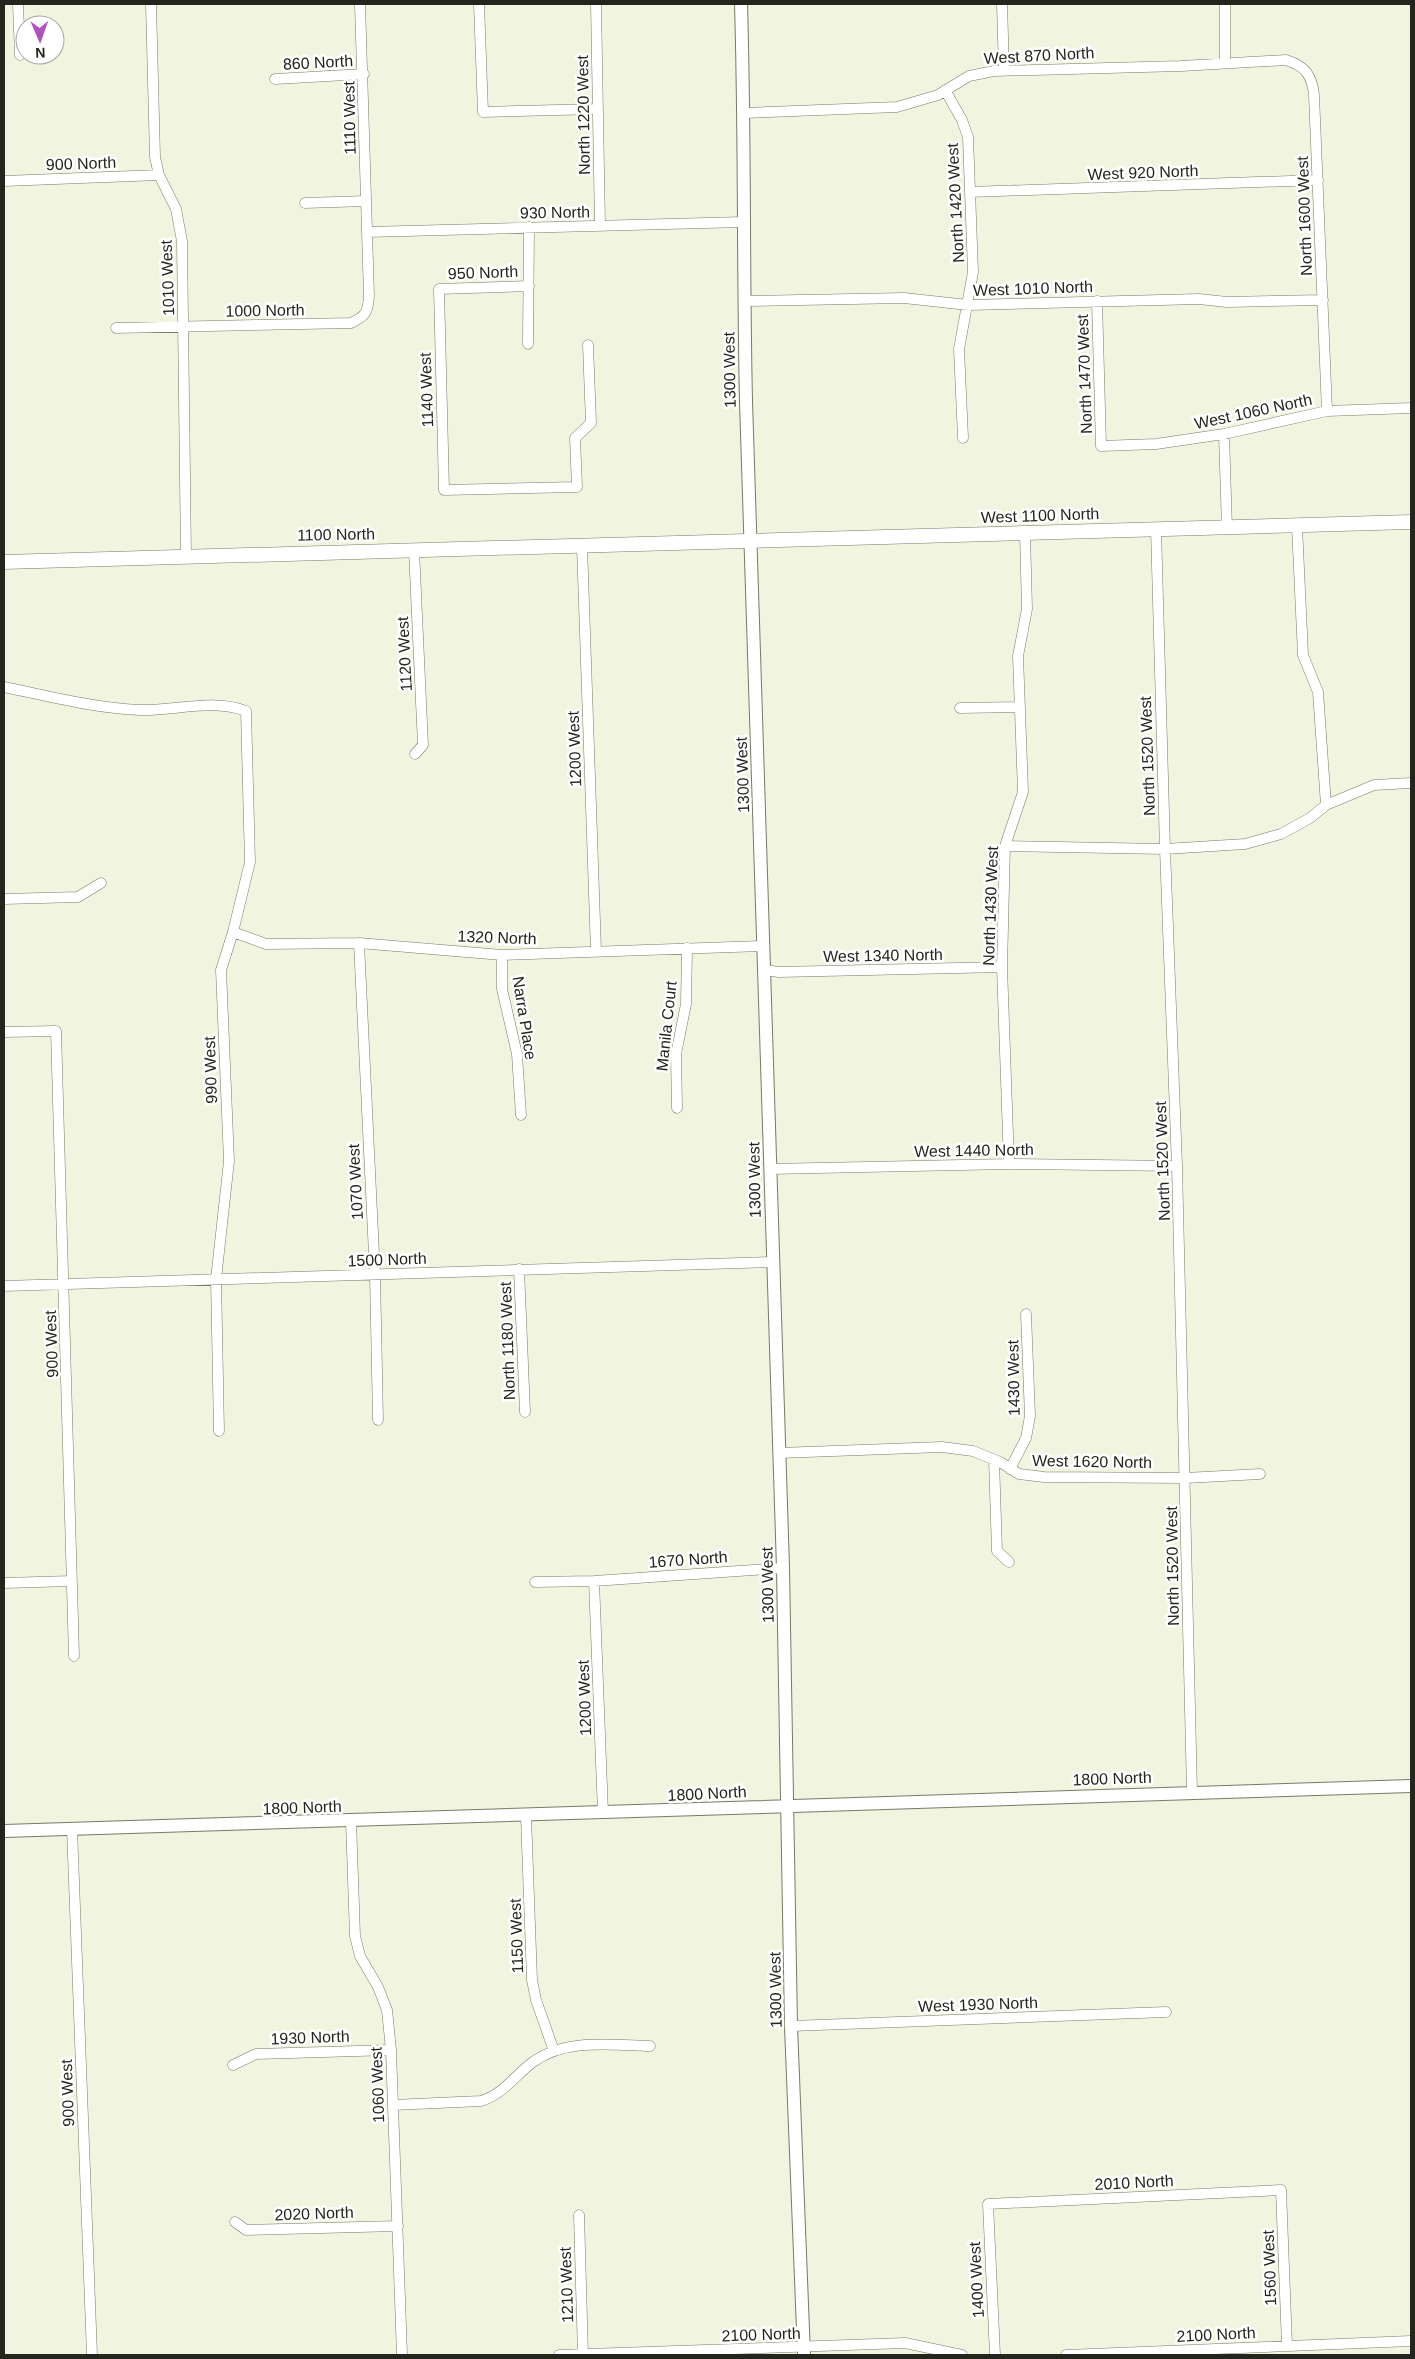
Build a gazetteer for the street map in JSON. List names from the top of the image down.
{
  "streets": {
    "main road": ["West 1100 North", "1100 North"],
    "street": [
      "West 870 North",
      "860 North",
      "North 1220 West",
      "1110 West",
      "900 North",
      "West 920 North",
      "North 1420 West",
      "930 North",
      "North 1600 West",
      "950 North",
      "1010 West",
      "West 1010 North",
      "1000 North",
      "1300 West",
      "North 1470 West",
      "1140 West",
      "West 1060 North",
      "1120 West",
      "1200 West",
      "North 1520 West",
      "North 1430 West",
      "1320 North",
      "West 1340 North",
      "Narra Place",
      "Manila Court",
      "990 West",
      "West 1440 North",
      "1070 West",
      "1500 North",
      "North 1180 West",
      "900 West",
      "1430 West",
      "West 1620 North",
      "1670 North",
      "1800 North",
      "1150 West",
      "West 1930 North",
      "1930 North",
      "1060 West",
      "2010 North",
      "2020 North",
      "1560 West",
      "1400 West",
      "1210 West",
      "2100 North"
    ]
  },
  "crossings": [
    ["West 870 North", "North 1420 West"],
    ["West 870 North", "North 1600 West"],
    ["West 870 North", "1300 West"],
    ["860 North", "1110 West"],
    ["North 1220 West", "930 North"],
    ["1110 West", "930 North"],
    ["1110 West", "1000 North"],
    ["900 North", "1010 West"],
    ["West 920 North", "North 1420 West"],
    ["West 920 North", "North 1600 West"],
    ["North 1420 West", "West 1010 North"],
    ["930 North", "1000 North"],
    ["930 North", "1300 West"],
    ["North 1600 West", "West 1010 North"],
    ["North 1600 West", "West 1060 North"],
    ["950 North", "1140 West"],
    ["1010 West", "1000 North"],
    ["1010 West", "1100 North"],
    ["West 1010 North", "1300 West"],
    ["West 1010 North", "North 1470 West"],
    ["1300 West", "West 1100 North"],
    ["1300 West", "1320 North"],
    ["1300 West", "West 1340 North"],
    ["1300 West", "West 1440 North"],
    ["1300 West", "1500 North"],
    ["1300 West", "West 1620 North"],
    ["1300 West", "1670 North"],
    ["1300 West", "1800 North"],
    ["1300 West", "West 1930 North"],
    ["1300 West", "2100 North"],
    ["North 1470 West", "West 1060 North"],
    ["West 1100 North", "1100 North"],
    ["West 1100 North", "North 1520 West"],
    ["West 1100 North", "North 1430 West"],
    ["1100 North", "1120 West"],
    ["1100 North", "1200 West"],
    ["1200 West", "1320 North"],
    ["1200 West", "1670 North"],
    ["1200 West", "1800 North"],
    ["North 1520 West", "West 1440 North"],
    ["North 1520 West", "West 1620 North"],
    ["North 1520 West", "1800 North"],
    ["North 1430 West", "West 1340 North"],
    ["North 1430 West", "West 1440 North"],
    ["1320 North", "Narra Place"],
    ["1320 North", "Manila Court"],
    ["1320 North", "990 West"],
    ["1320 North", "1070 West"],
    ["990 West", "1500 North"],
    ["1070 West", "1500 North"],
    ["1500 North", "North 1180 West"],
    ["1500 North", "900 West"],
    ["900 West", "1800 North"],
    ["1430 West", "West 1620 North"],
    ["1800 North", "1150 West"],
    ["1800 North", "1060 West"],
    ["1930 North", "1060 West"],
    ["1060 West", "2020 North"],
    ["2010 North", "1560 West"],
    ["2010 North", "1400 West"],
    ["1560 West", "2100 North"],
    ["1210 West", "2100 North"]
  ],
  "north": "bottom"
}
